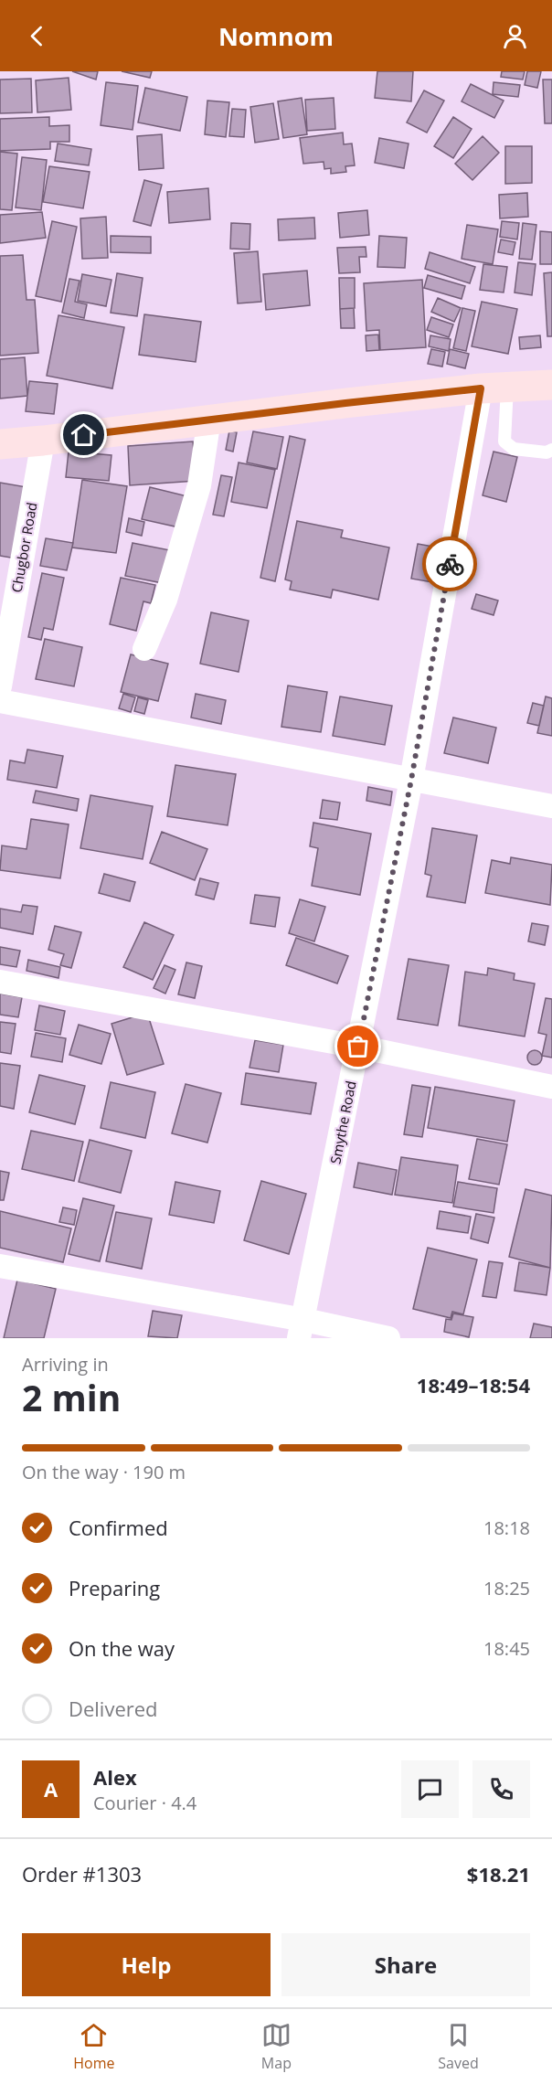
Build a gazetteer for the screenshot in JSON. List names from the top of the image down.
{
  "streets": {
    "street": ["Chugbor Road", "Smythe Road"]
  },
  "page": {
    "header": "Nomnom",
    "heading": ["2 min", "Arriving in", "18:49–18:54"],
    "panel": [
      "Alex",
      "Courier · 4.4",
      "Order #1303",
      "$18.21"
    ],
    "bar": "On the way · 190 m",
    "list": [
      ["Confirmed", "18:18"],
      ["Preparing", "18:25"],
      ["On the way", "18:45"],
      "Delivered"
    ],
    "round": "A",
    "buttons": ["Help", "Share"],
    "tabs": ["Home", "Map", "Saved"]
  }
}
